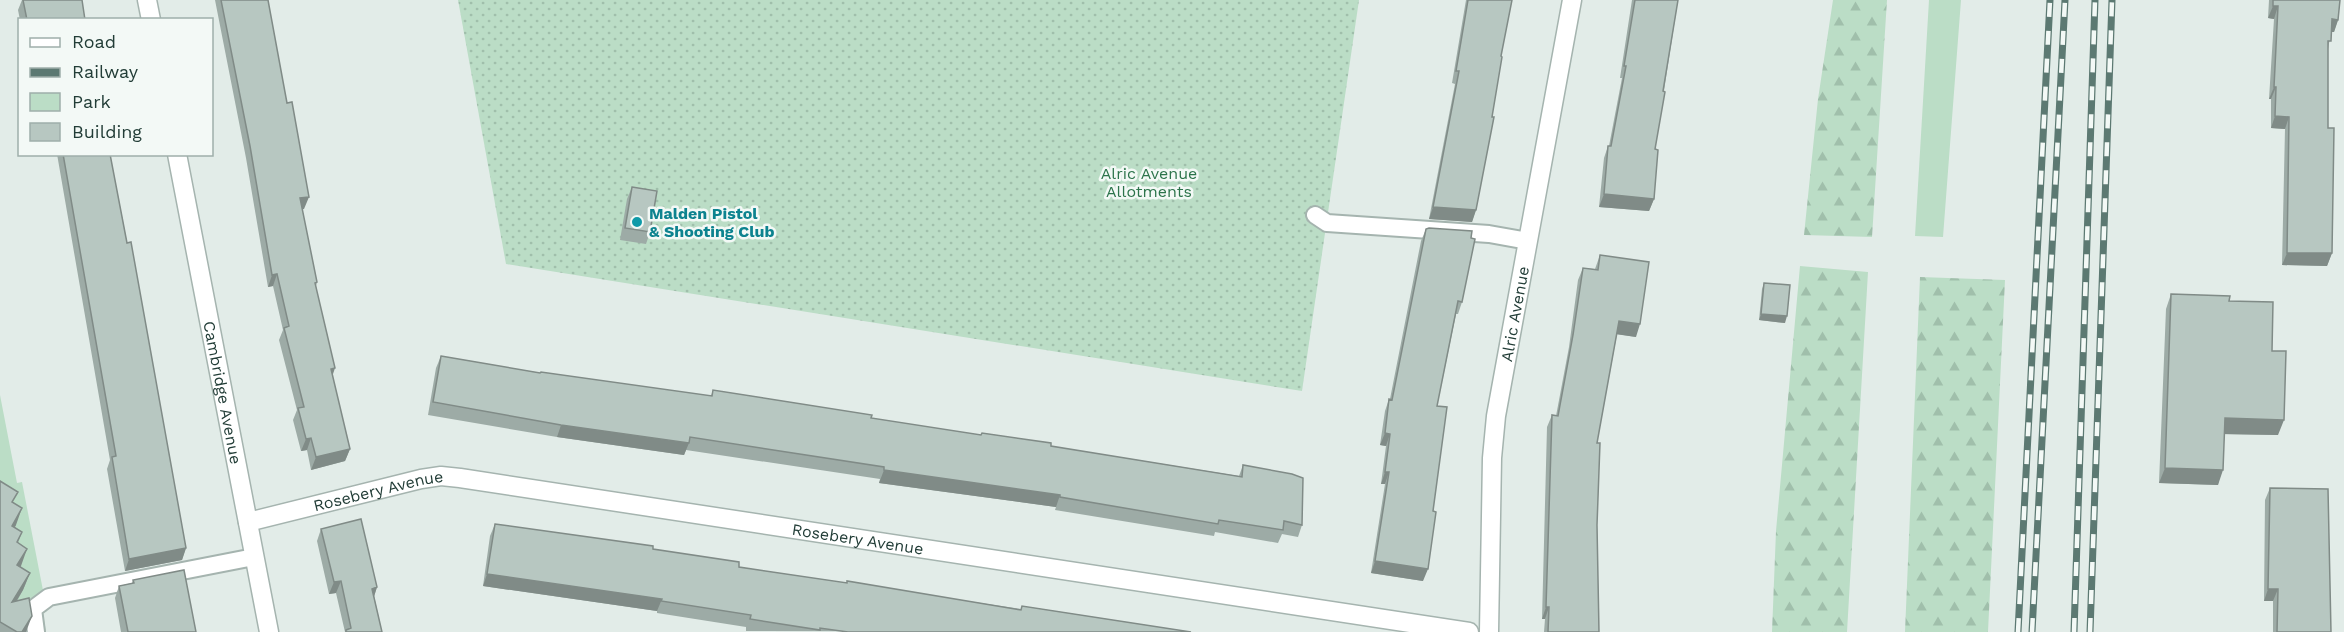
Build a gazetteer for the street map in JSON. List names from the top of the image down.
{
  "streets": {
    "street": ["Alric Avenue", "Cambridge Avenue", "Rosebery Avenue"]
  },
  "crossings": [
    ["Cambridge Avenue", "Rosebery Avenue"]
  ],
  "parks": ["Alric Avenue Allotments"],
  "places": ["Malden Pistol & Shooting Club"],
  "legend": [
    "Road",
    "Railway",
    "Park",
    "Building"
  ]
}
